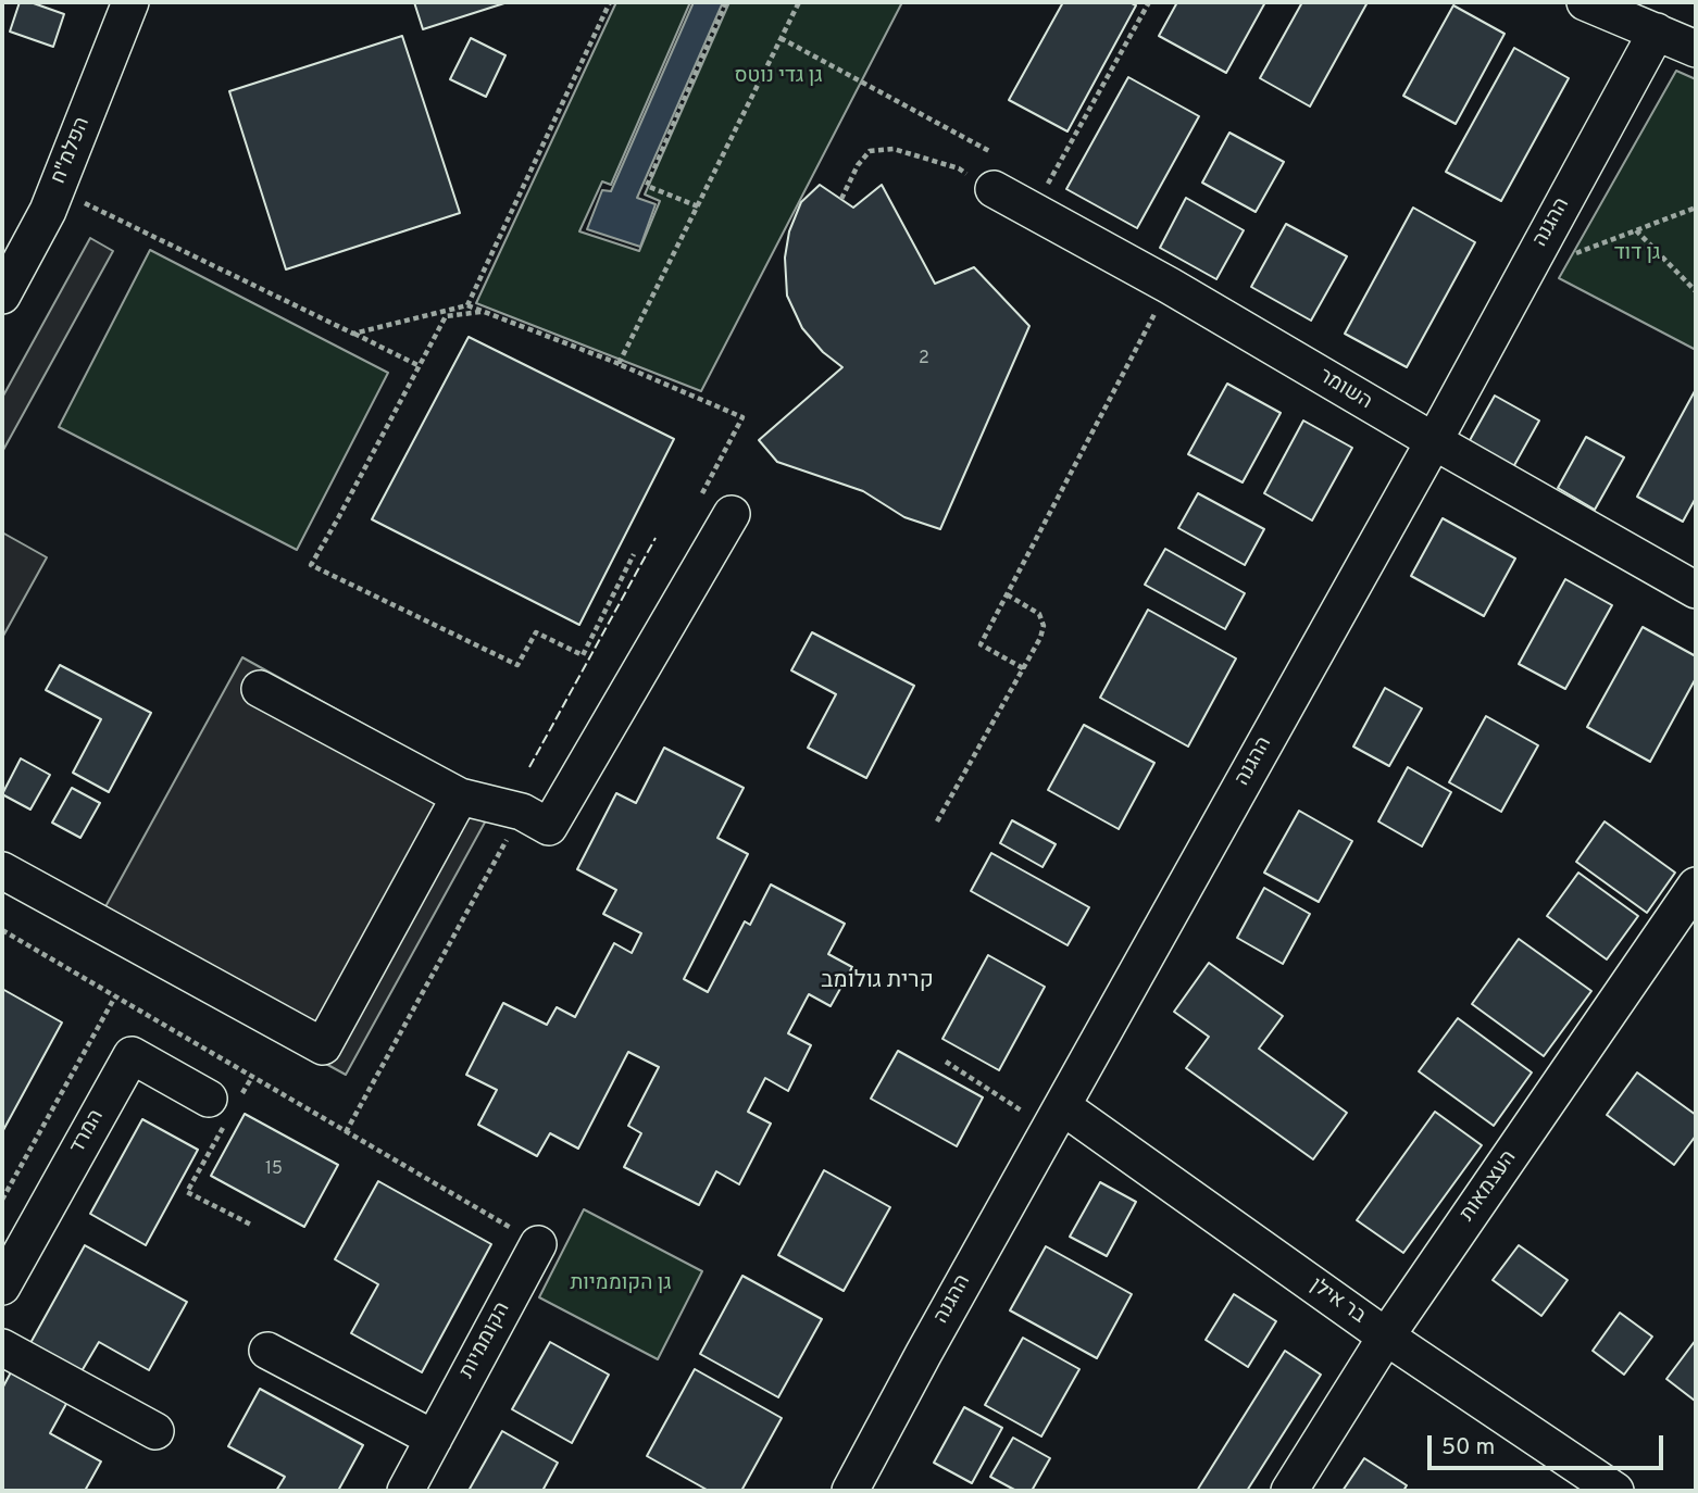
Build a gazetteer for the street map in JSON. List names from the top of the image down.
{
  "streets": {
    "street": [
      "הפלמ\"ח",
      "ההגנה",
      "השומר",
      "המרד",
      "העצמאות",
      "בר אילן",
      "הקוממיות"
    ]
  },
  "crossings": [
    ["ההגנה", "השומר"],
    ["ההגנה", "בר אילן"],
    ["העצמאות", "בר אילן"]
  ],
  "districts": ["קרית גולומב"],
  "parks": ["גן גדי נוטס", "גן דוד", "גן הקוממיות"],
  "house_numbers": ["2", "15"],
  "scale_bar": "50 m"
}
